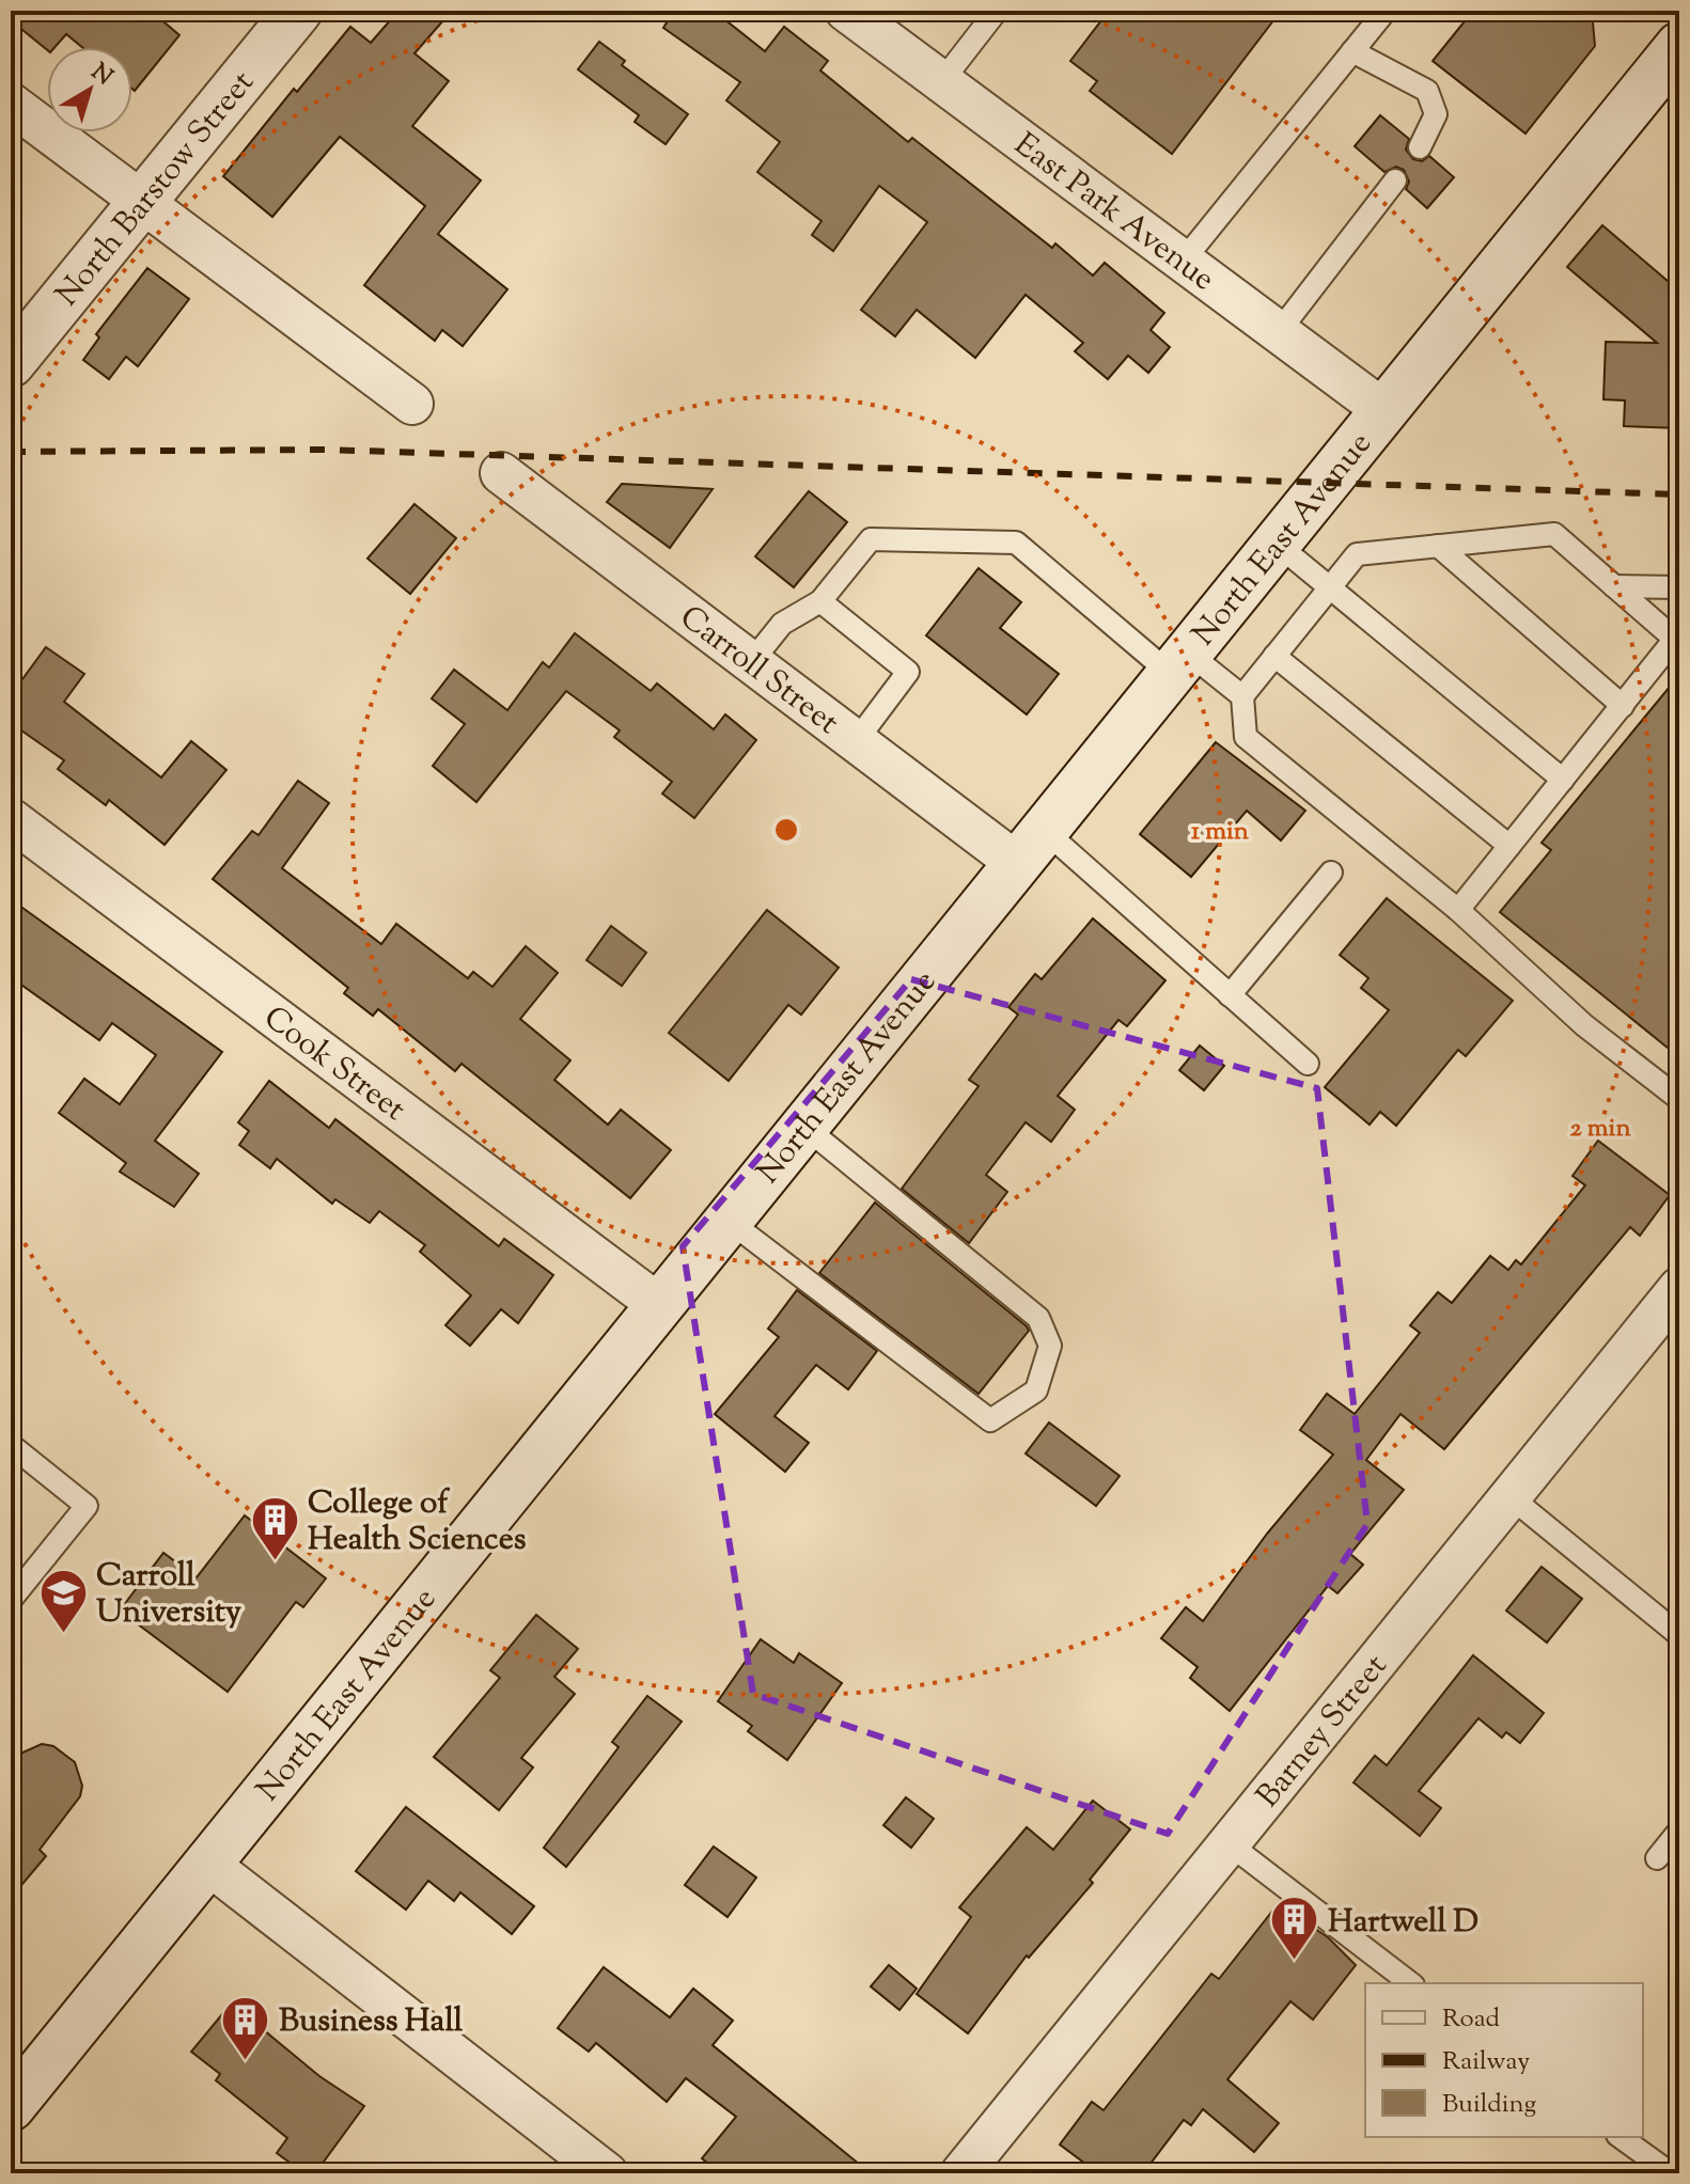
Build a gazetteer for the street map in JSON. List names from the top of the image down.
{
  "streets": {
    "main road": ["North Barstow Street", "North East Avenue"],
    "street": [
      "East Park Avenue",
      "Carroll Street",
      "Cook Street",
      "Barney Street"
    ]
  },
  "crossings": [
    ["East Park Avenue", "North East Avenue"],
    ["North East Avenue", "Carroll Street"],
    ["North East Avenue", "Cook Street"]
  ],
  "places": {
    "building": ["College of Health Sciences", "Hartwell D", "Business Hall"],
    "school or university": ["Carroll University"]
  },
  "legend": ["Road", "Railway", "Building"],
  "north": "top right",
  "rings": ["1 min", "2 min"]
}
